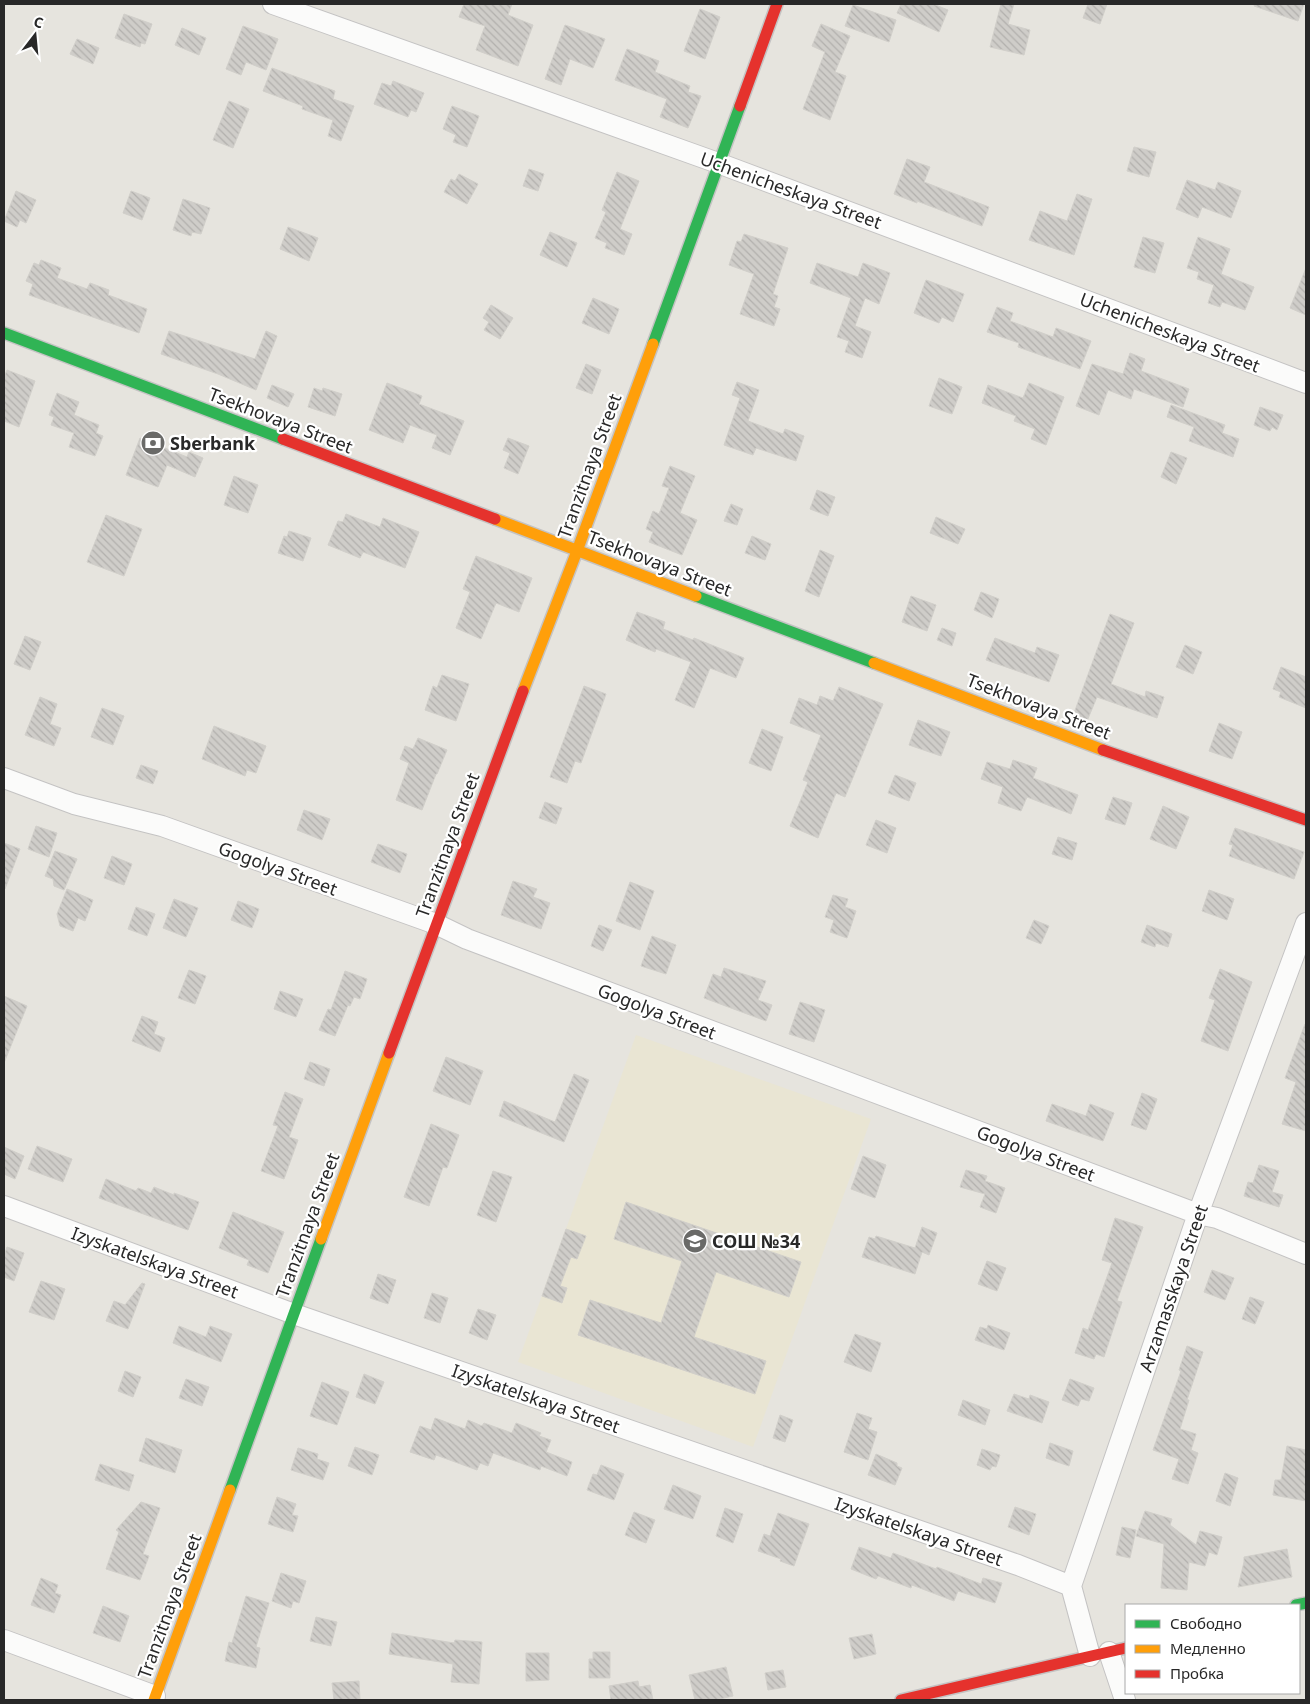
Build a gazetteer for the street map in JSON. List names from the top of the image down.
{
  "streets": {
    "street": [
      "Uchenicheskaya Street",
      "Tsekhovaya Street",
      "Tranzitnaya Street",
      "Gogolya Street",
      "Izyskatelskaya Street",
      "Arzamasskaya Street"
    ]
  },
  "crossings": [
    ["Uchenicheskaya Street", "Tranzitnaya Street"],
    ["Tsekhovaya Street", "Tranzitnaya Street"],
    ["Tranzitnaya Street", "Gogolya Street"],
    ["Tranzitnaya Street", "Izyskatelskaya Street"],
    ["Gogolya Street", "Arzamasskaya Street"],
    ["Izyskatelskaya Street", "Arzamasskaya Street"]
  ],
  "places": {
    "bank": ["Sberbank"],
    "school or university": ["СОШ №34"]
  },
  "legend": ["Свободно", "Медленно", "Пробка"],
  "north": "top"
}
